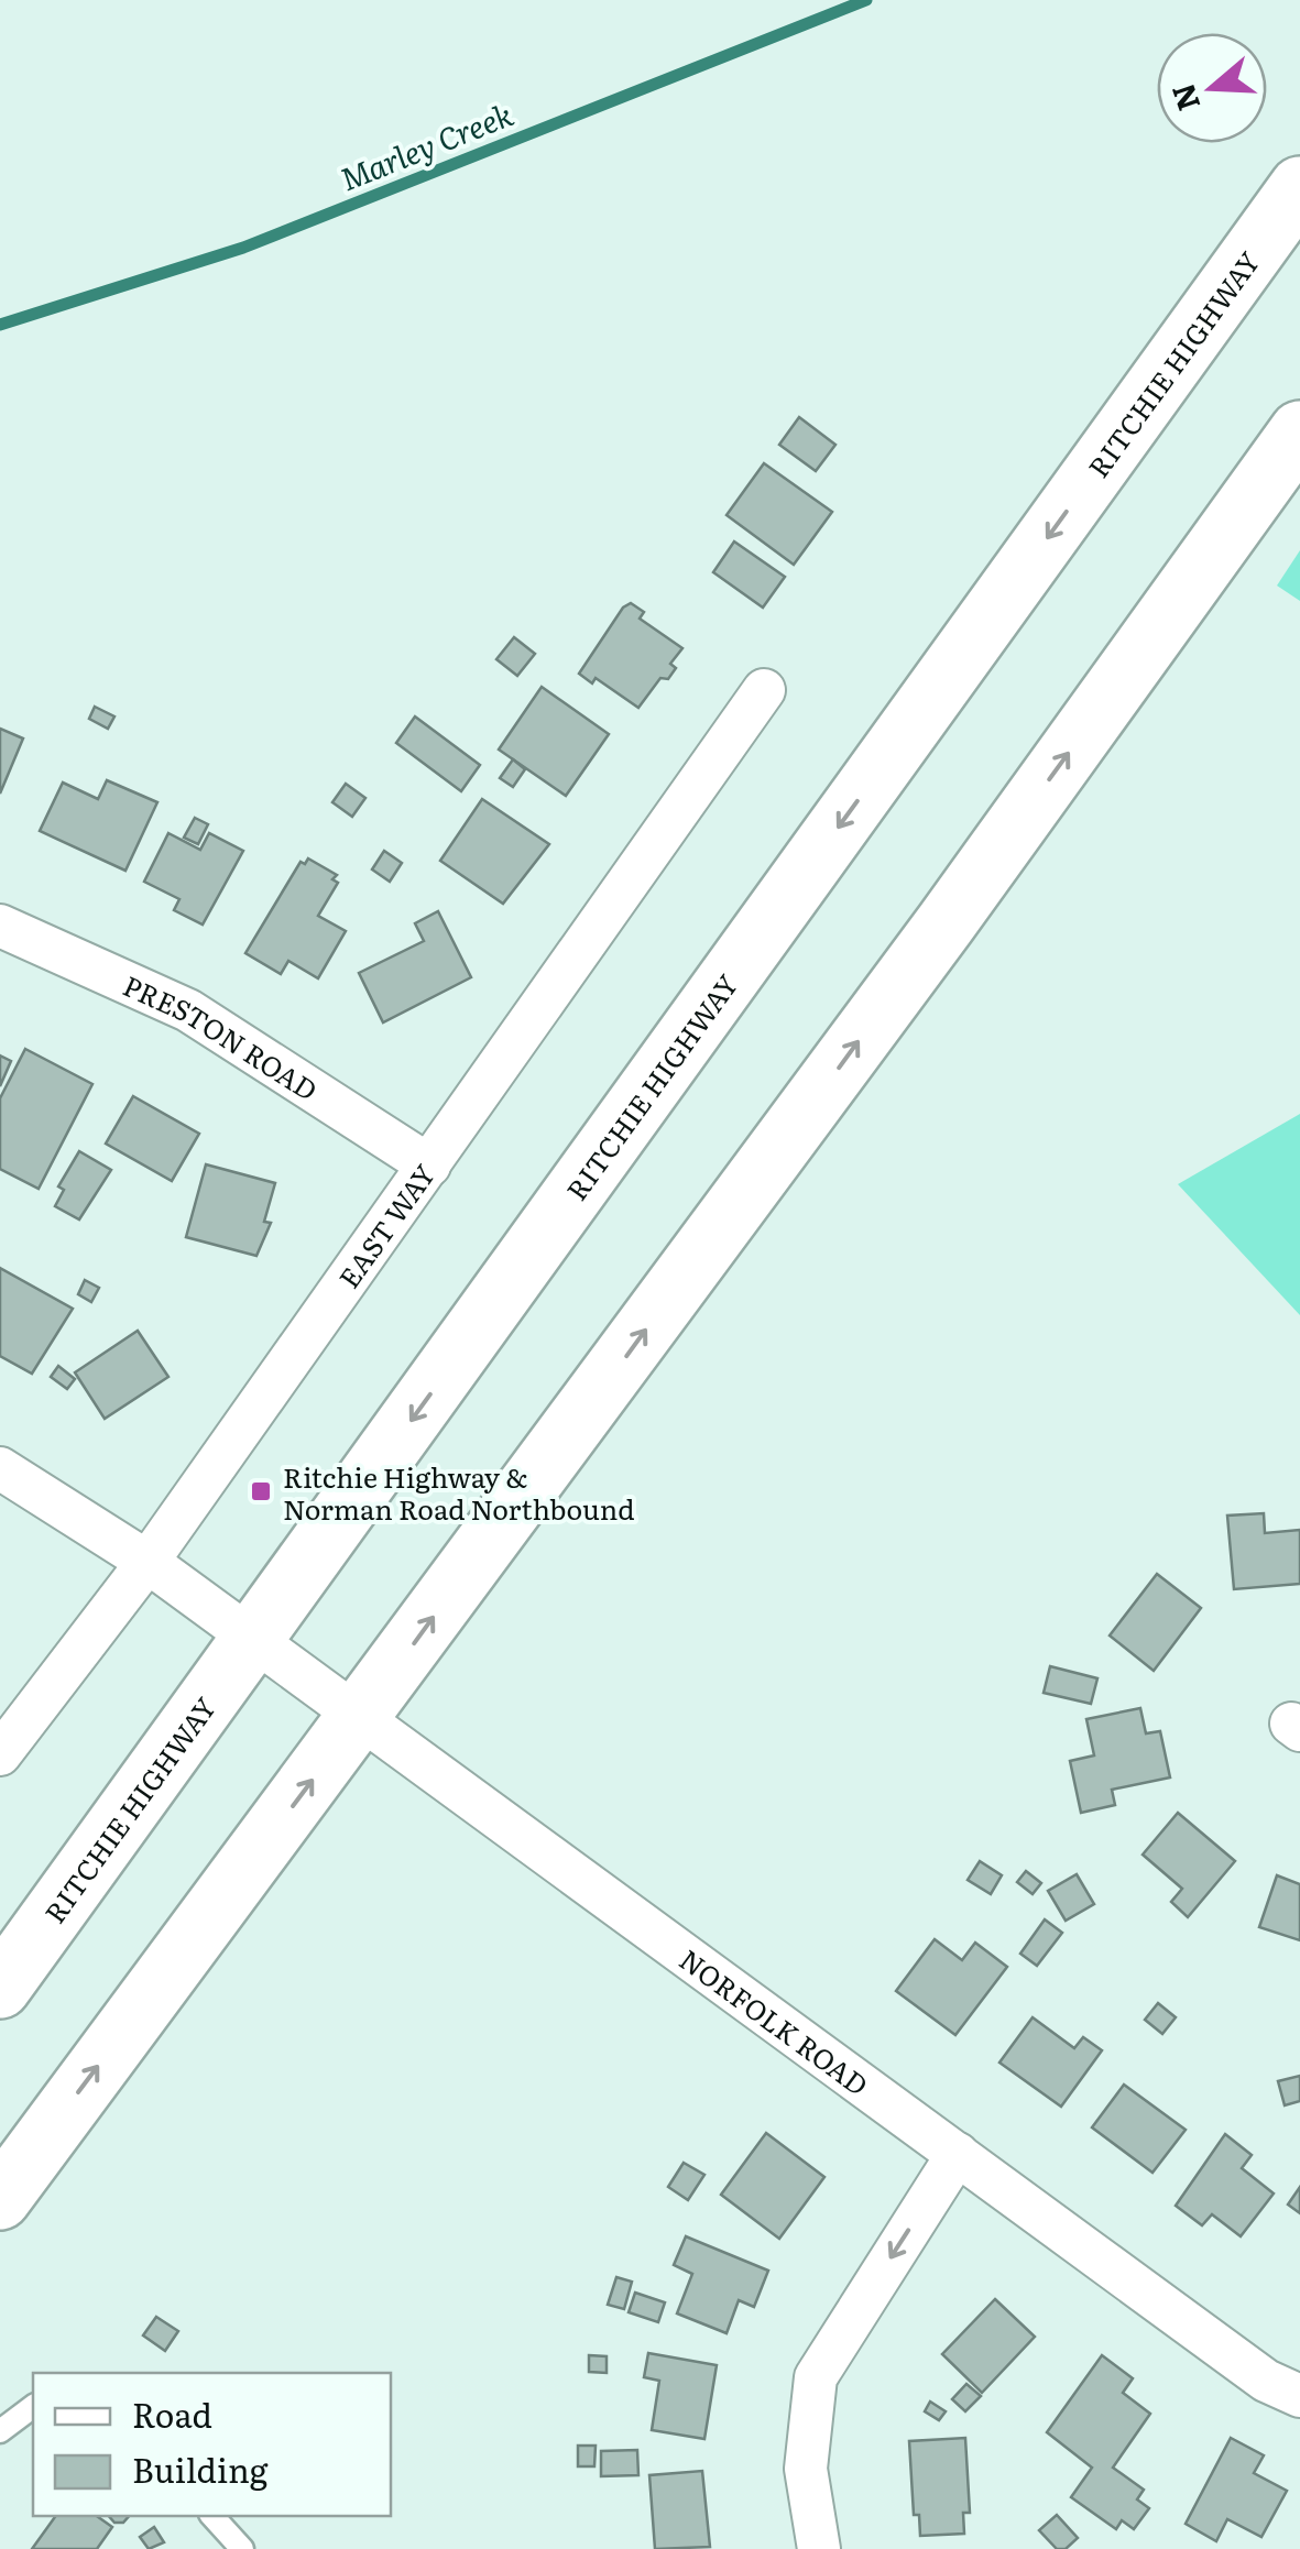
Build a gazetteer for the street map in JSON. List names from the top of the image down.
{
  "streets": {
    "main road": ["RITCHIE HIGHWAY"],
    "street": ["PRESTON ROAD", "EAST WAY", "NORFOLK ROAD"]
  },
  "crossings": [
    ["RITCHIE HIGHWAY", "NORFOLK ROAD"],
    ["PRESTON ROAD", "EAST WAY"],
    ["EAST WAY", "NORFOLK ROAD"]
  ],
  "water": ["Marley Creek"],
  "places": {
    "transit": ["Ritchie Highway & Norman Road Northbound"]
  },
  "legend": ["Road", "Building"],
  "north": "left"
}
